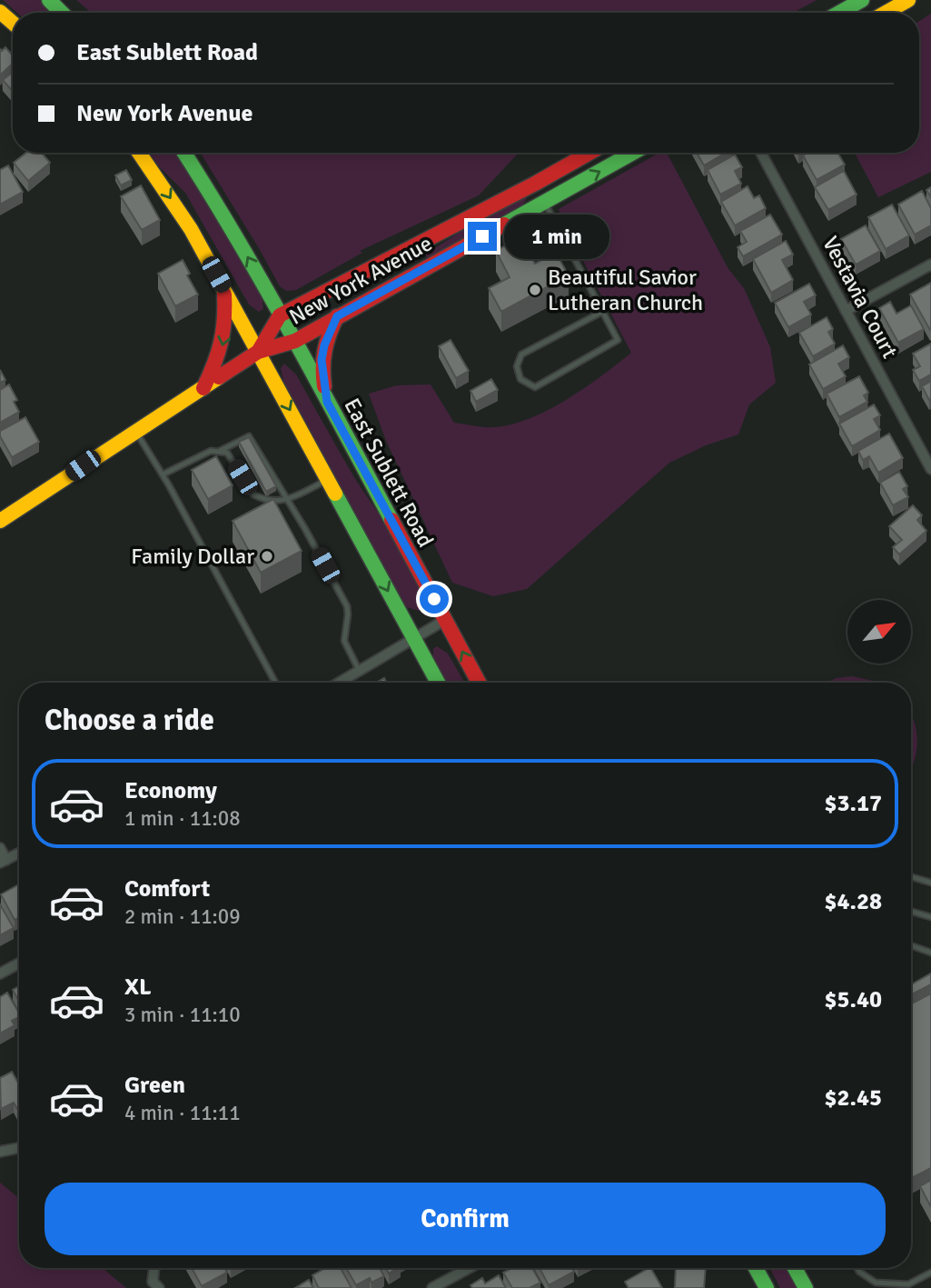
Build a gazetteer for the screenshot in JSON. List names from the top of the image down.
{
  "streets": {
    "main road": ["New York Avenue", "East Sublett Road"],
    "street": ["Vestavia Court"]
  },
  "crossings": [
    ["New York Avenue", "East Sublett Road"]
  ],
  "places": ["Beautiful Savior Lutheran Church", "Family Dollar"],
  "north": "top right",
  "page": {
    "banner": ["East Sublett Road", "New York Avenue"],
    "bubble": "1 min",
    "heading": "Choose a ride",
    "list": [
      {
        "name": "Economy",
        "note": "1 min · 11:08",
        "value": "$3.17"
      },
      {
        "name": "Comfort",
        "note": "2 min · 11:09",
        "value": "$4.28"
      },
      {
        "name": "XL",
        "note": "3 min · 11:10",
        "value": "$5.40"
      },
      {
        "name": "Green",
        "note": "4 min · 11:11",
        "value": "$2.45"
      }
    ],
    "buttons": "Confirm"
  }
}
